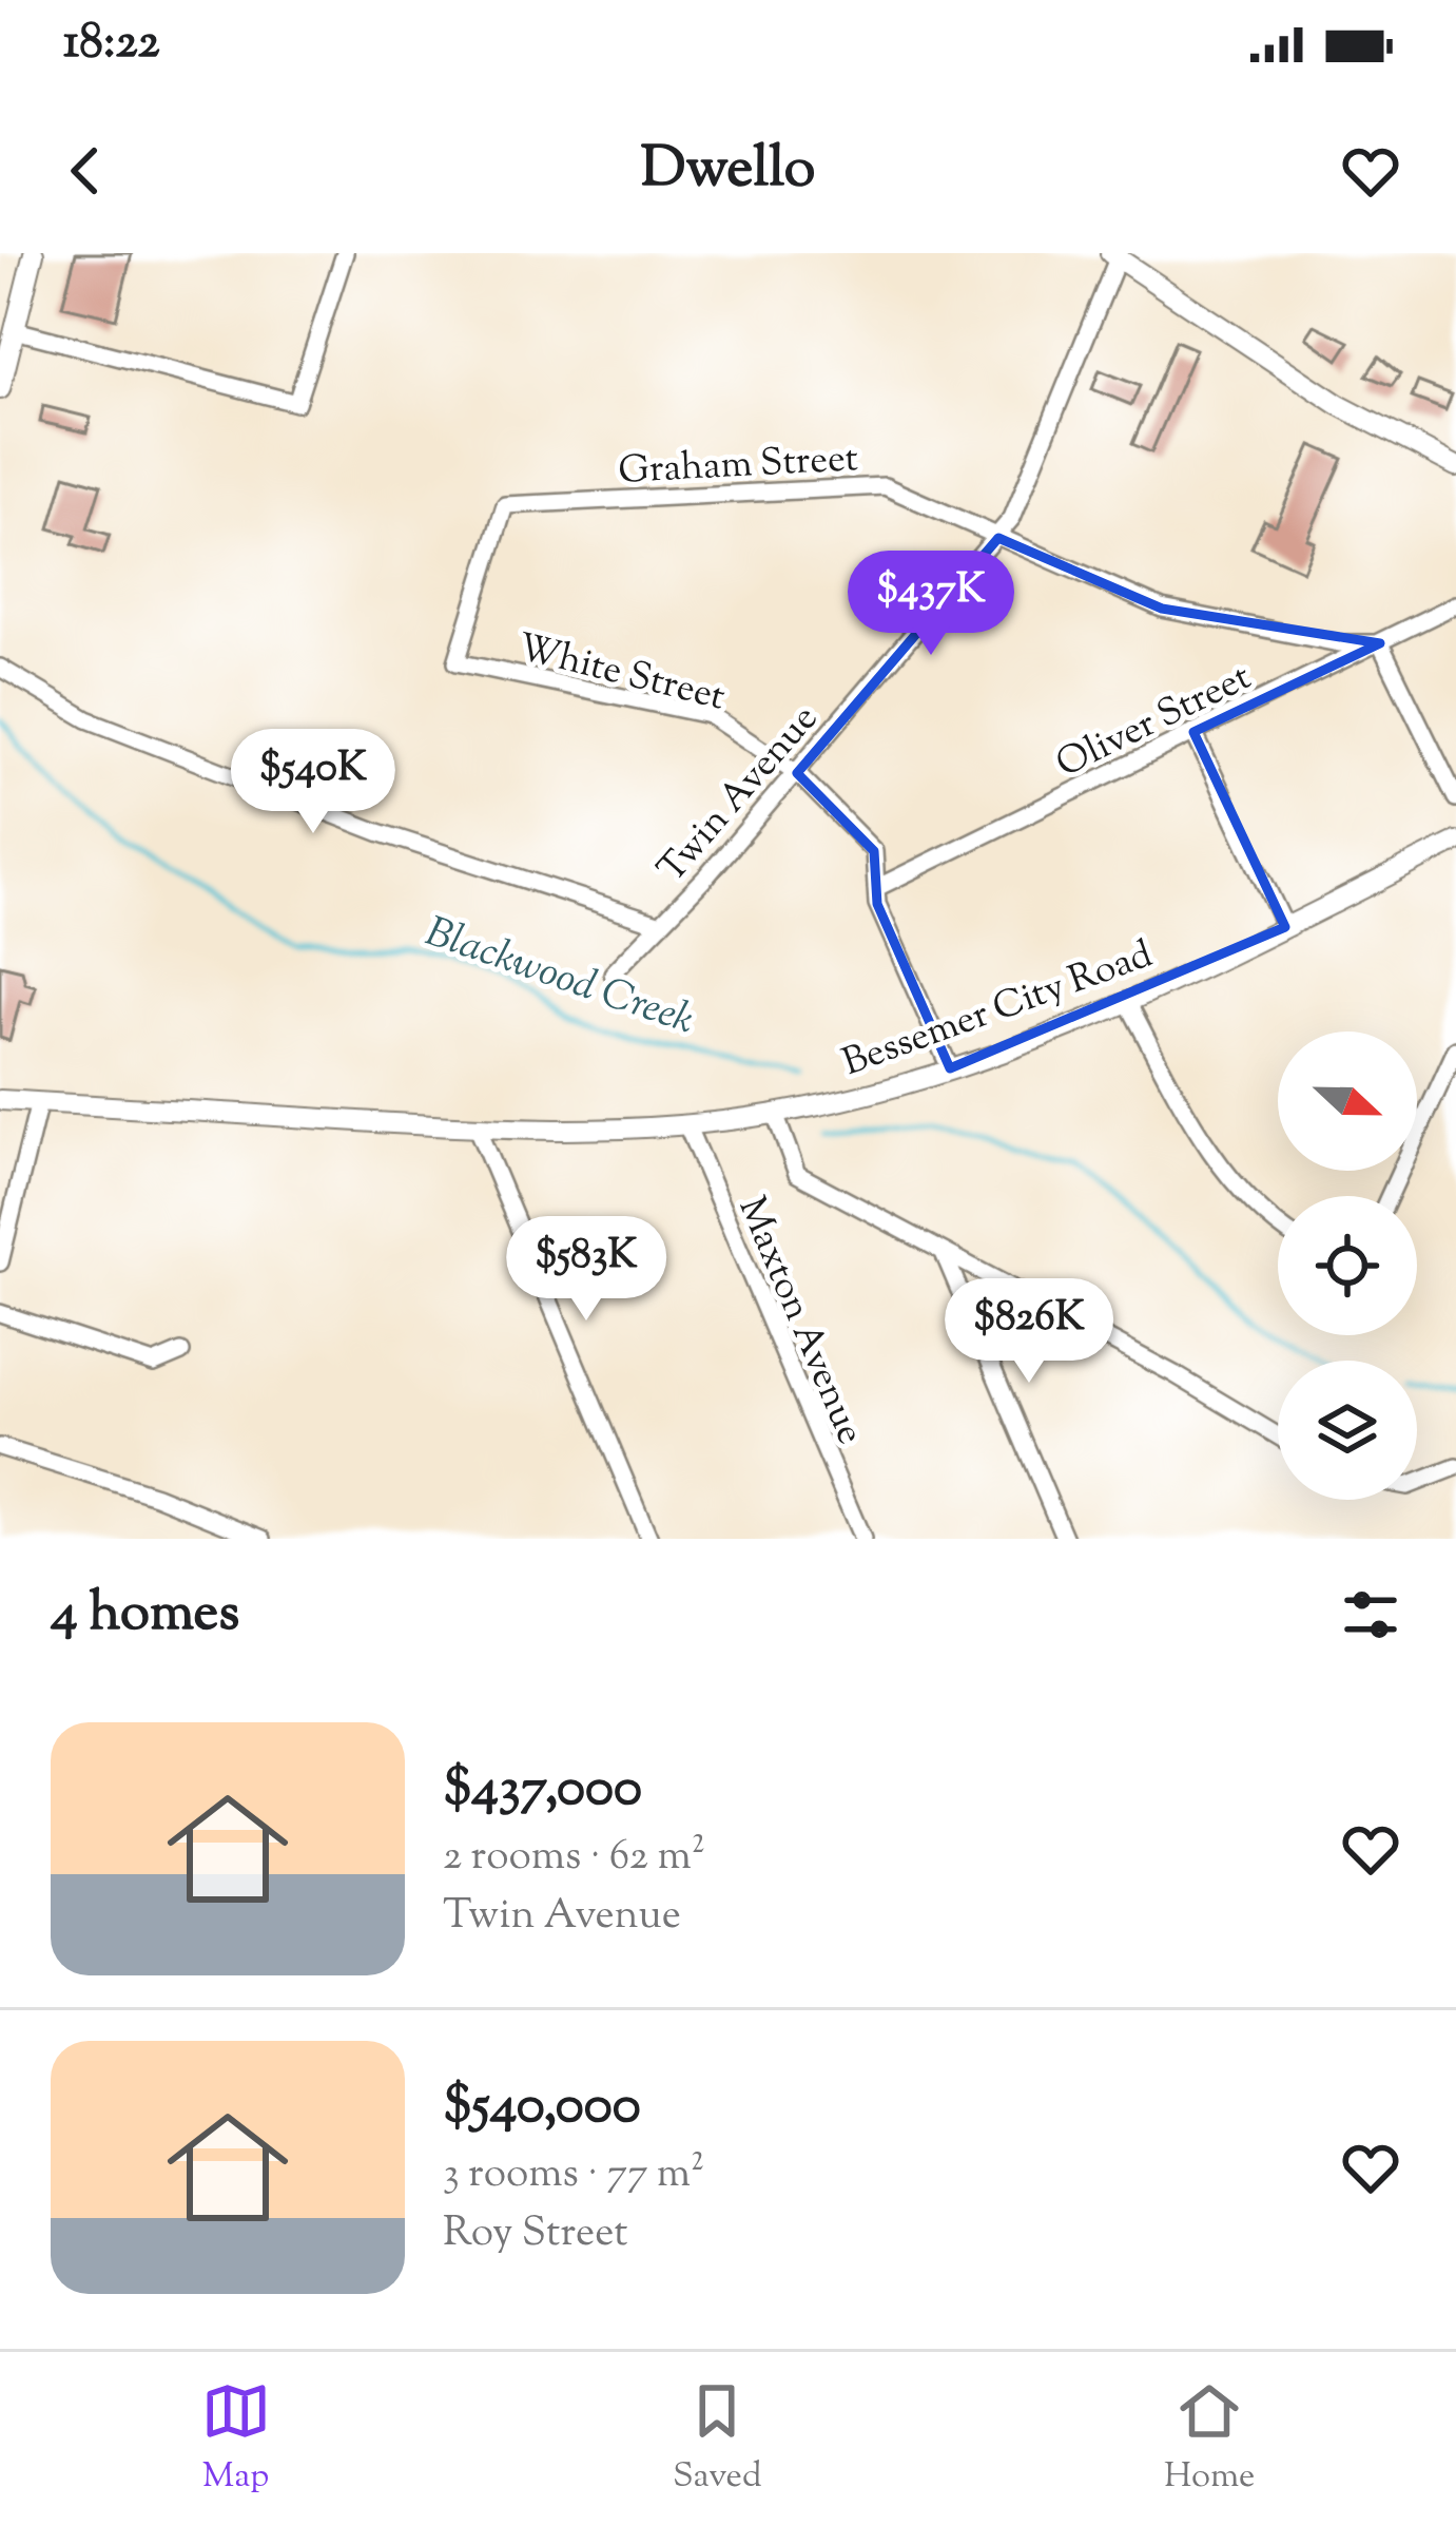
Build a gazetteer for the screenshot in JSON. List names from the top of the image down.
{
  "streets": {
    "main road": ["Bessemer City Road"],
    "street": [
      "Graham Street",
      "White Street",
      "Oliver Street",
      "Twin Avenue",
      "Maxton Avenue"
    ]
  },
  "crossings": [
    ["Graham Street", "White Street"],
    ["Graham Street", "Oliver Street"],
    ["Graham Street", "Twin Avenue"],
    ["White Street", "Oliver Street"],
    ["White Street", "Twin Avenue"],
    ["White Street", "Bessemer City Road"],
    ["Bessemer City Road", "Maxton Avenue"]
  ],
  "water": ["Blackwood Creek"],
  "north": "right",
  "page": {
    "status": "18:22",
    "header": "Dwello",
    "price": [
      "$437K",
      "$540K",
      "$583K",
      "$826K"
    ],
    "heading": "4 homes",
    "list": [
      {
        "name": "$437,000",
        "note": "2 rooms · 62 m² · Twin Avenue"
      },
      {
        "name": "$540,000",
        "note": "3 rooms · 77 m² · Roy Street"
      }
    ],
    "tabs": ["Map", "Saved", "Home"]
  }
}
